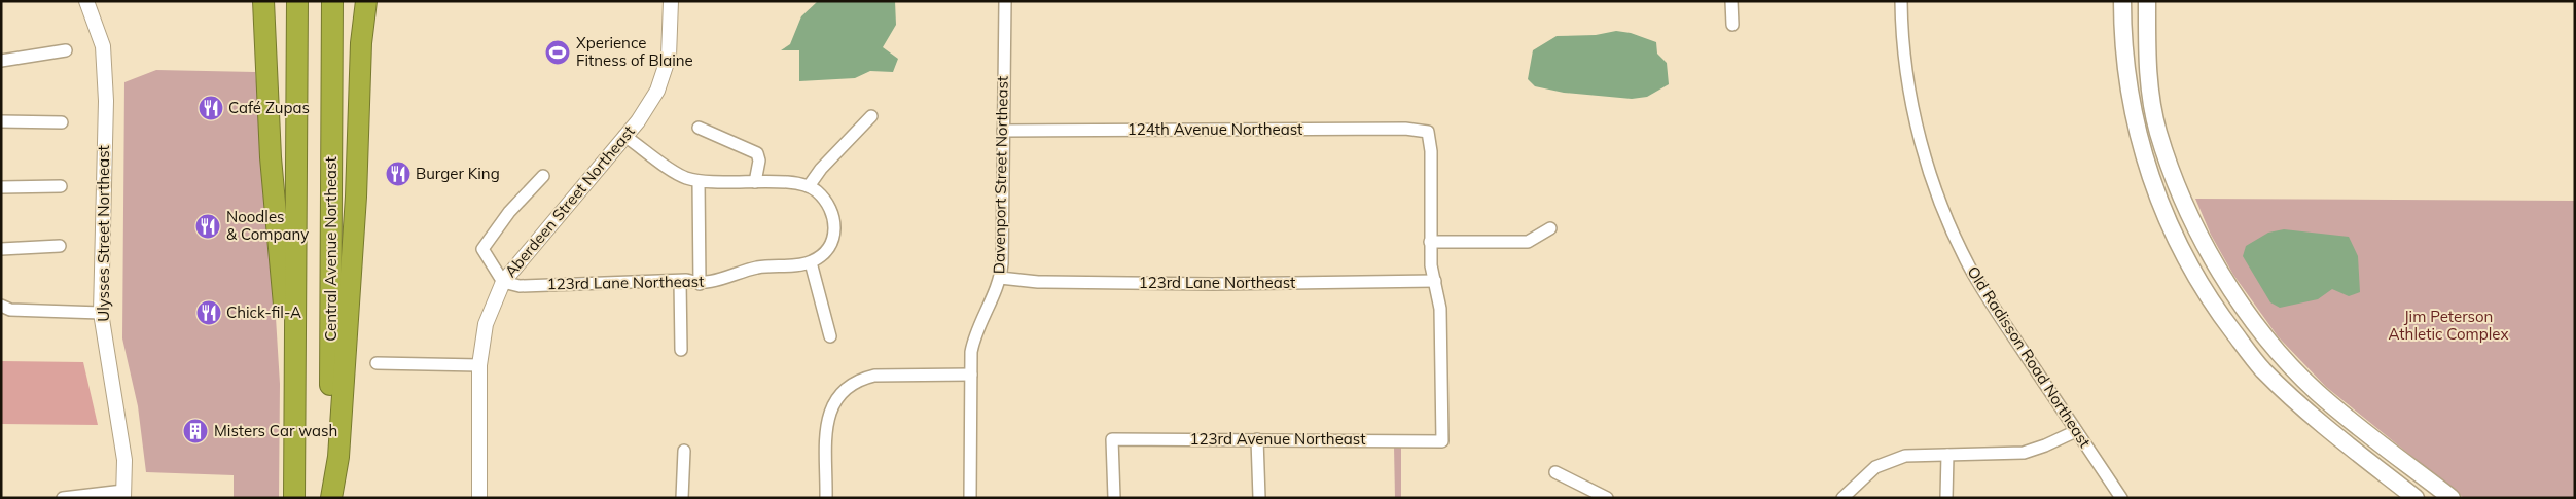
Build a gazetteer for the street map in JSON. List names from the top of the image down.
{
  "streets": {
    "highway": ["Central Avenue Northeast"],
    "street": [
      "124th Avenue Northeast",
      "Davenport Street Northeast",
      "Aberdeen Street Northeast",
      "Ulysses Street Northeast",
      "123rd Lane Northeast",
      "Old Radisson Road Northeast",
      "123rd Avenue Northeast"
    ]
  },
  "crossings": [
    ["124th Avenue Northeast", "Davenport Street Northeast"],
    ["Davenport Street Northeast", "123rd Lane Northeast"],
    ["Aberdeen Street Northeast", "123rd Lane Northeast"],
    ["123rd Lane Northeast", "123rd Avenue Northeast"]
  ],
  "parks": ["Jim Peterson Athletic Complex"],
  "places": {
    "sports": ["Xperience Fitness of Blaine"],
    "restaurant": [
      "Café Zupas",
      "Burger King",
      "Noodles & Company",
      "Chick-fil-A"
    ],
    "building": ["Misters Car wash"]
  }
}
